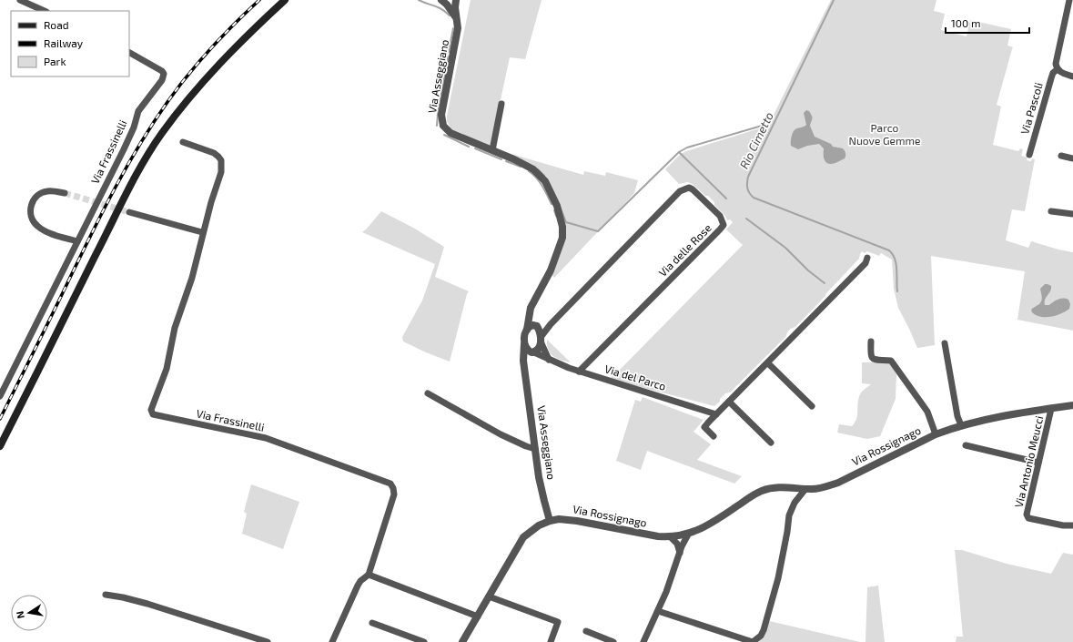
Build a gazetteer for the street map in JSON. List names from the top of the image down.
{
  "streets": {
    "street": [
      "Via Asseggiano",
      "Via Pascoli",
      "Via Frassinelli",
      "Via delle Rose",
      "Via del Parco",
      "Via Rossignago",
      "Via Antonio Meucci"
    ]
  },
  "crossings": [
    ["Via Asseggiano", "Via delle Rose"],
    ["Via Asseggiano", "Via Rossignago"],
    ["Via delle Rose", "Via del Parco"],
    ["Via Rossignago", "Via Antonio Meucci"]
  ],
  "water": ["Rio Cimetto"],
  "parks": ["Parco Nuove Gemme"],
  "legend": ["Road", "Railway", "Park"],
  "scale_bar": "100 m",
  "north": "left"
}
